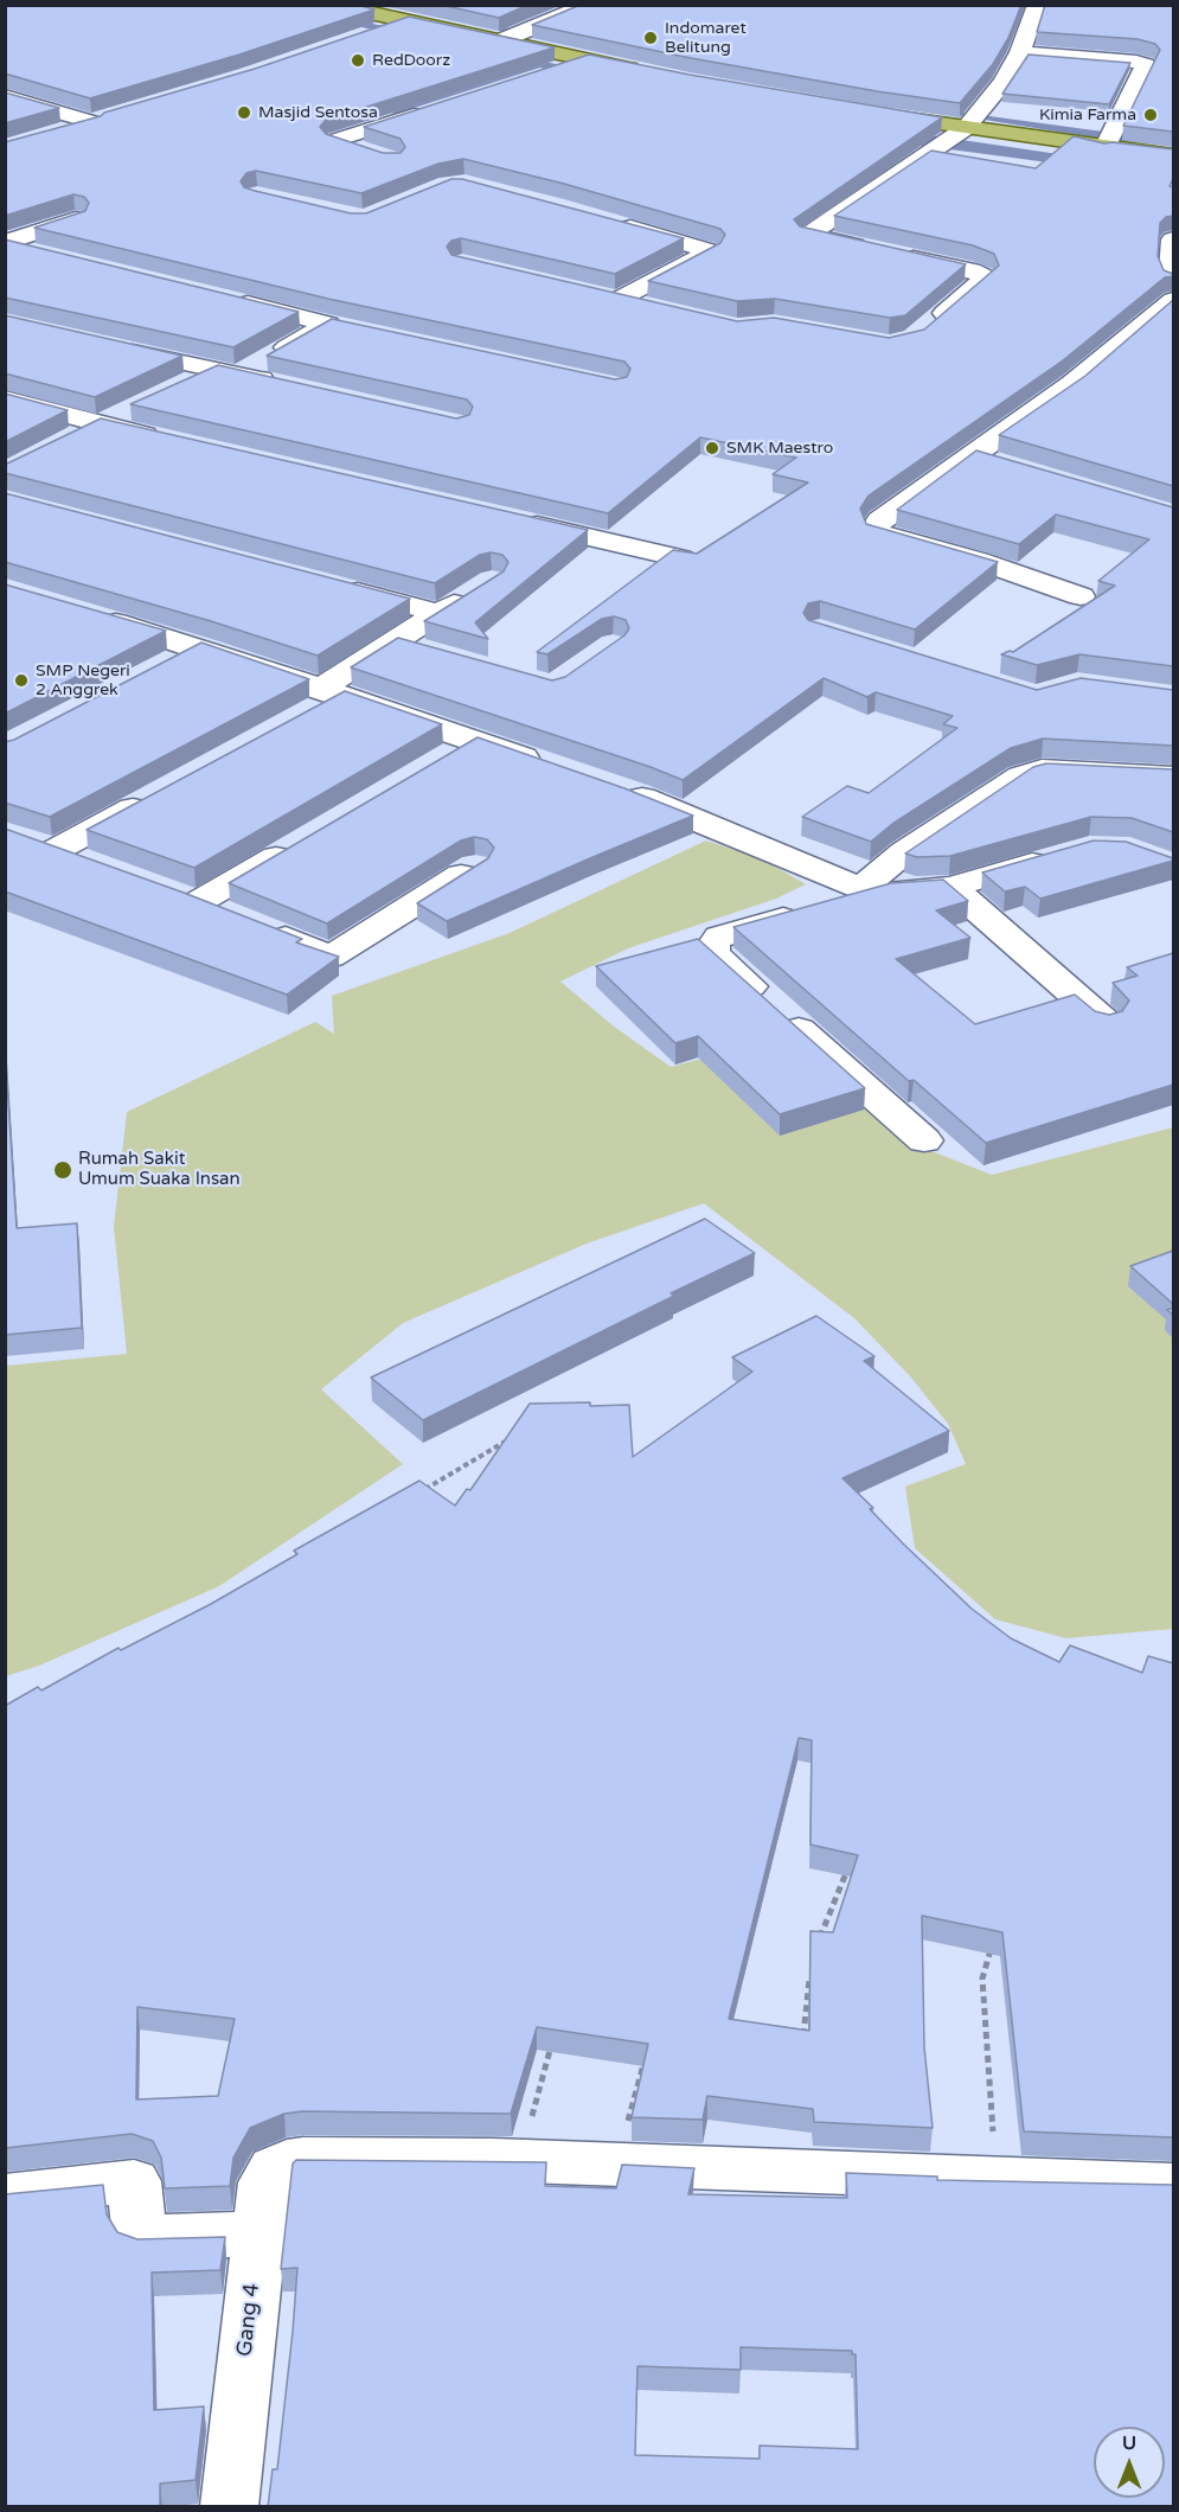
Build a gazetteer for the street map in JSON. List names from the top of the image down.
{
  "streets": {
    "street": ["Gang 4"]
  },
  "places": [
    "Indomaret Belitung",
    "RedDoorz",
    "Masjid Sentosa",
    "Kimia Farma",
    "SMK Maestro",
    "SMP Negeri 2 Anggrek",
    "Rumah Sakit Umum Suaka Insan"
  ],
  "north": "top"
}
